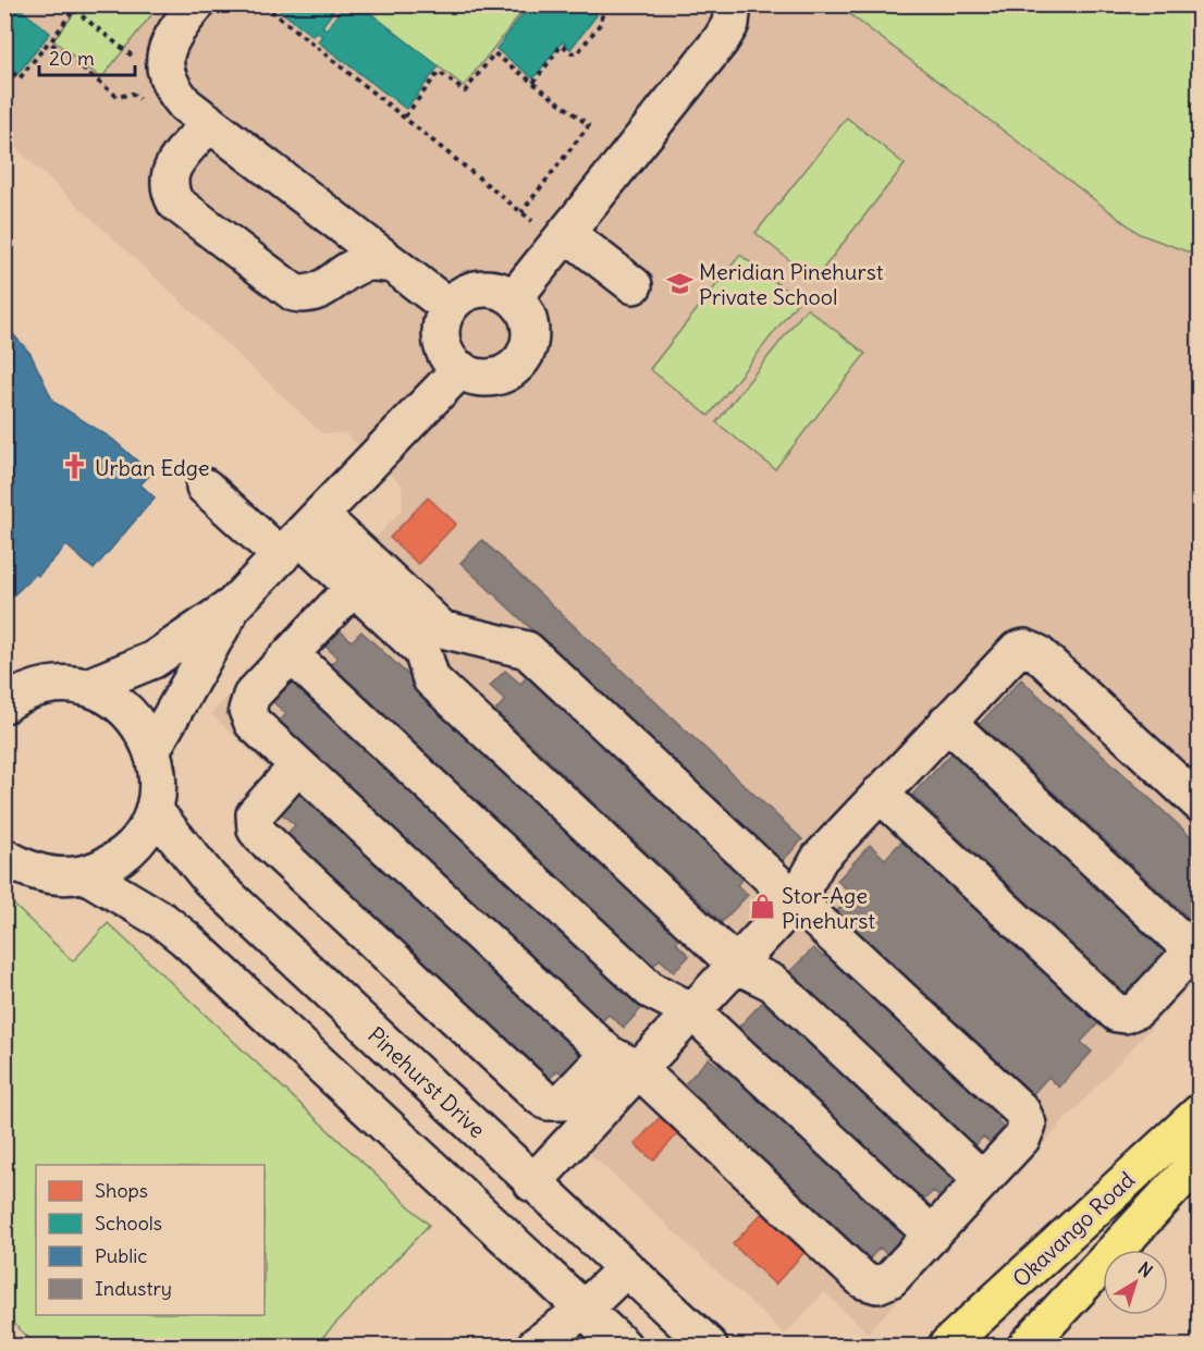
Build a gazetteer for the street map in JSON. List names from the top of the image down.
{
  "streets": {
    "main road": ["Okavango Road"],
    "street": ["Pinehurst Drive"]
  },
  "places": {
    "school or university": ["Meridian Pinehurst Private School"],
    "church": ["Urban Edge"],
    "shop": ["Stor-Age Pinehurst"]
  },
  "legend": [
    "Shops",
    "Schools",
    "Public",
    "Industry"
  ],
  "scale_bar": "20 m",
  "north": "top right"
}
